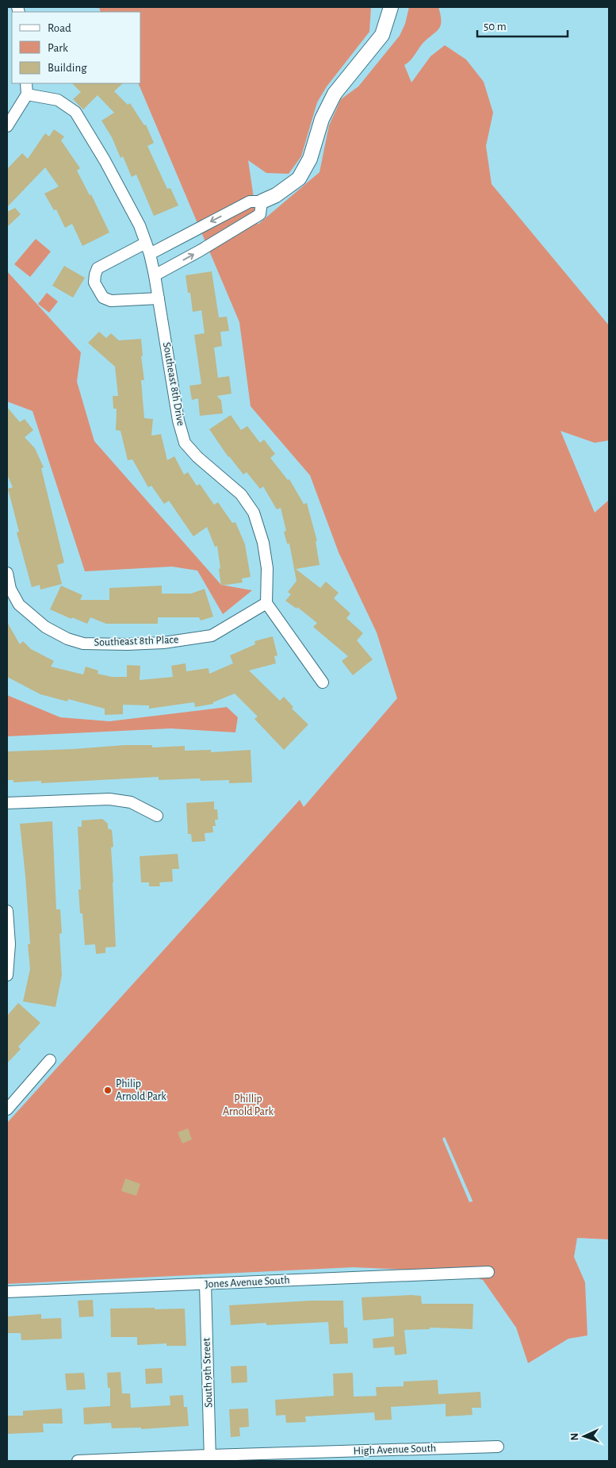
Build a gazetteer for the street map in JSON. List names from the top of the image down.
{
  "streets": {
    "street": [
      "Southeast 8th Drive",
      "Southeast 8th Place",
      "Jones Avenue South",
      "South 9th Street",
      "High Avenue South"
    ]
  },
  "crossings": [
    ["Southeast 8th Drive", "Southeast 8th Place"],
    ["Jones Avenue South", "South 9th Street"],
    ["South 9th Street", "High Avenue South"]
  ],
  "parks": ["Phillip Arnold Park"],
  "places": ["Philip Arnold Park"],
  "legend": ["Road", "Park", "Building"],
  "scale_bar": "50 m",
  "north": "left"
}
